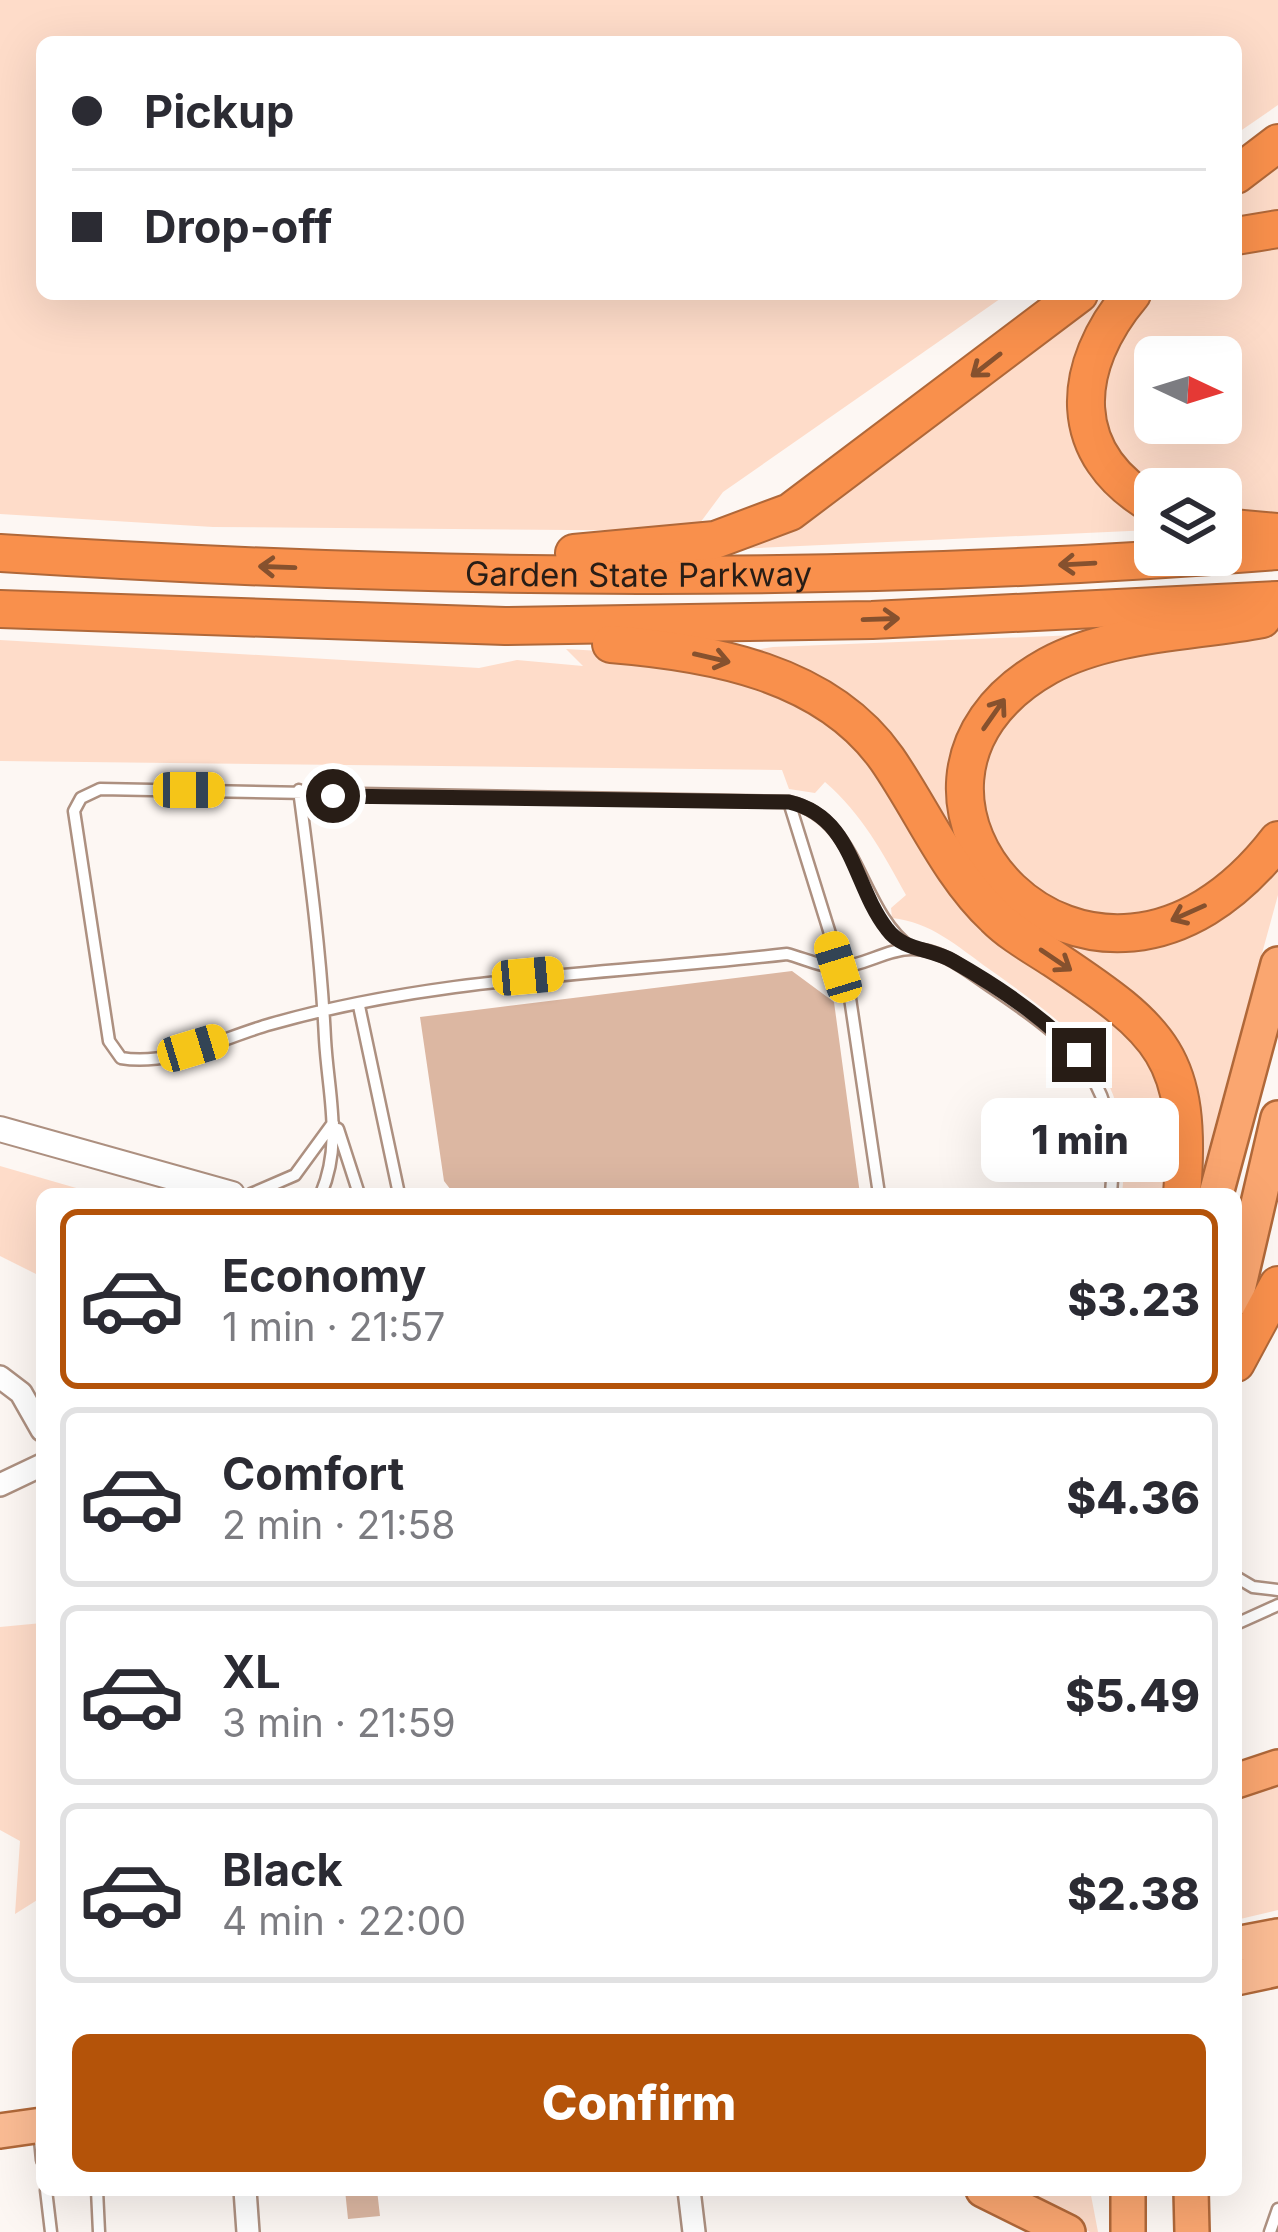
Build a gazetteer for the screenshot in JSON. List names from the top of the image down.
{
  "streets": {
    "highway": ["Garden State Parkway"]
  },
  "north": "right",
  "page": {
    "banner": ["Pickup", "Drop-off"],
    "bubble": "1 min",
    "list": [
      {
        "name": "Economy",
        "note": "1 min · 21:57",
        "value": "$3.23"
      },
      {
        "name": "Comfort",
        "note": "2 min · 21:58",
        "value": "$4.36"
      },
      {
        "name": "XL",
        "note": "3 min · 21:59",
        "value": "$5.49"
      },
      {
        "name": "Black",
        "note": "4 min · 22:00",
        "value": "$2.38"
      }
    ],
    "buttons": "Confirm"
  }
}
